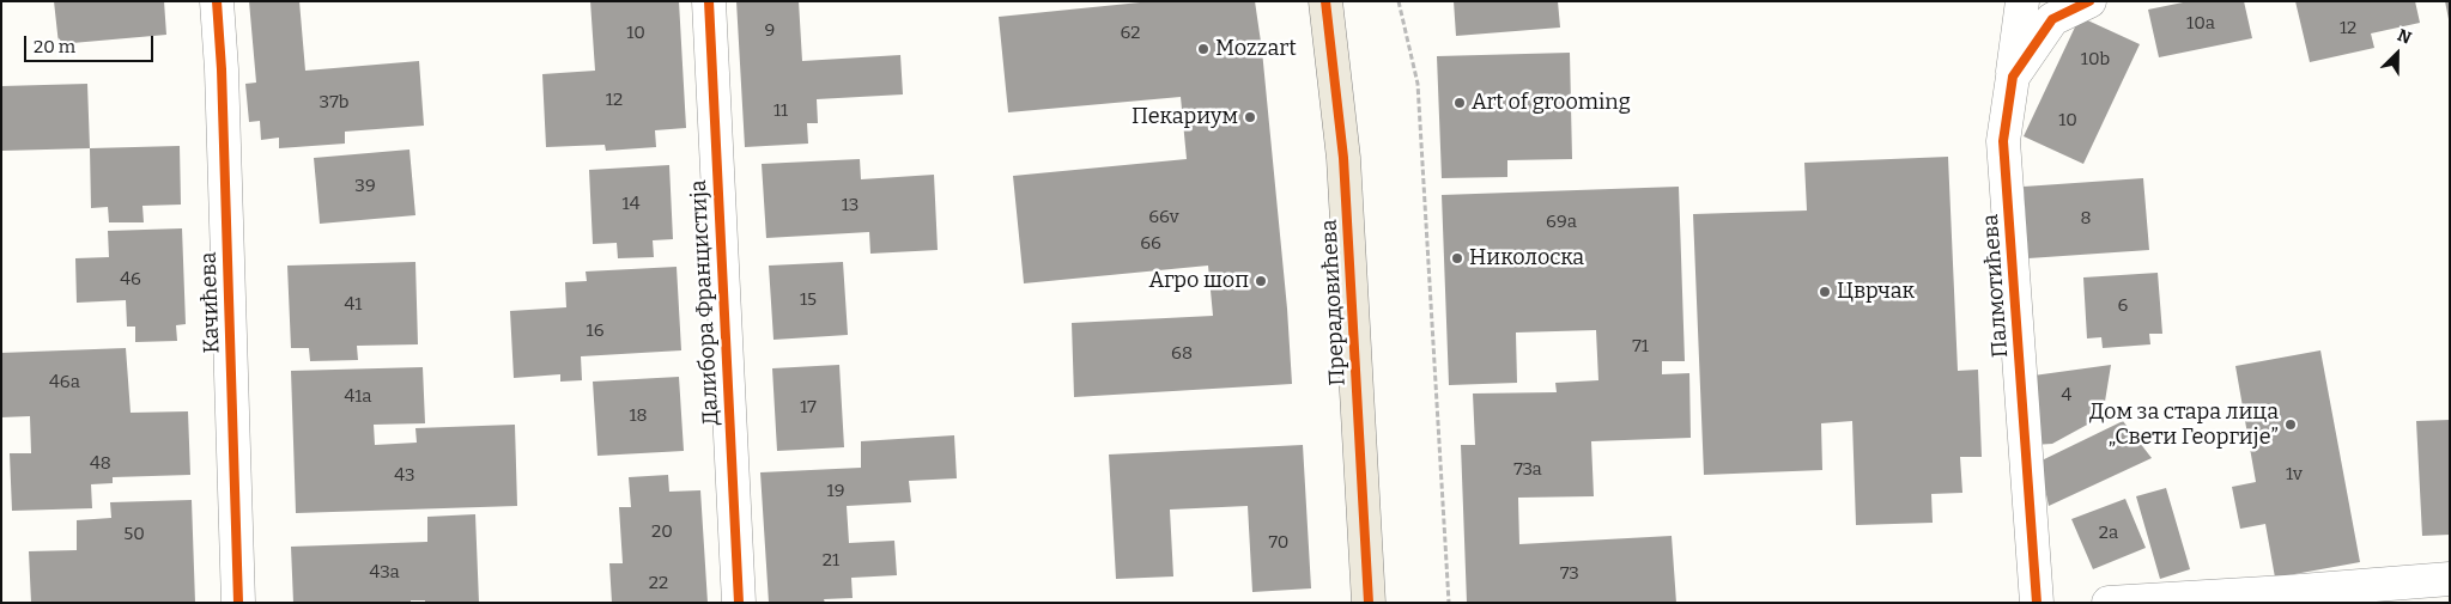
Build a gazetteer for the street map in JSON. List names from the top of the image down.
{
  "streets": {
    "main road": ["Прерадовићева"],
    "street": ["Палмотићева", "Качићева", "Далибора Францистија"]
  },
  "places": [
    "Mozzart",
    "Art of grooming",
    "Пекариум",
    "Николоска",
    "Агро шоп",
    "Цврчак",
    "Дом за стара лица „Свети Георгије”"
  ],
  "house_numbers": [
    "10a",
    "12",
    "9",
    "10",
    "62",
    "10b",
    "12",
    "37b",
    "11",
    "10",
    "39",
    "14",
    "13",
    "66v",
    "8",
    "69a",
    "66",
    "46",
    "15",
    "41",
    "6",
    "16",
    "71",
    "68",
    "46a",
    "4",
    "41a",
    "17",
    "18",
    "48",
    "73a",
    "1v",
    "43",
    "19",
    "20",
    "2a",
    "50",
    "70",
    "21",
    "43a",
    "73",
    "22"
  ],
  "scale_bar": "20 m",
  "north": "top right"
}
